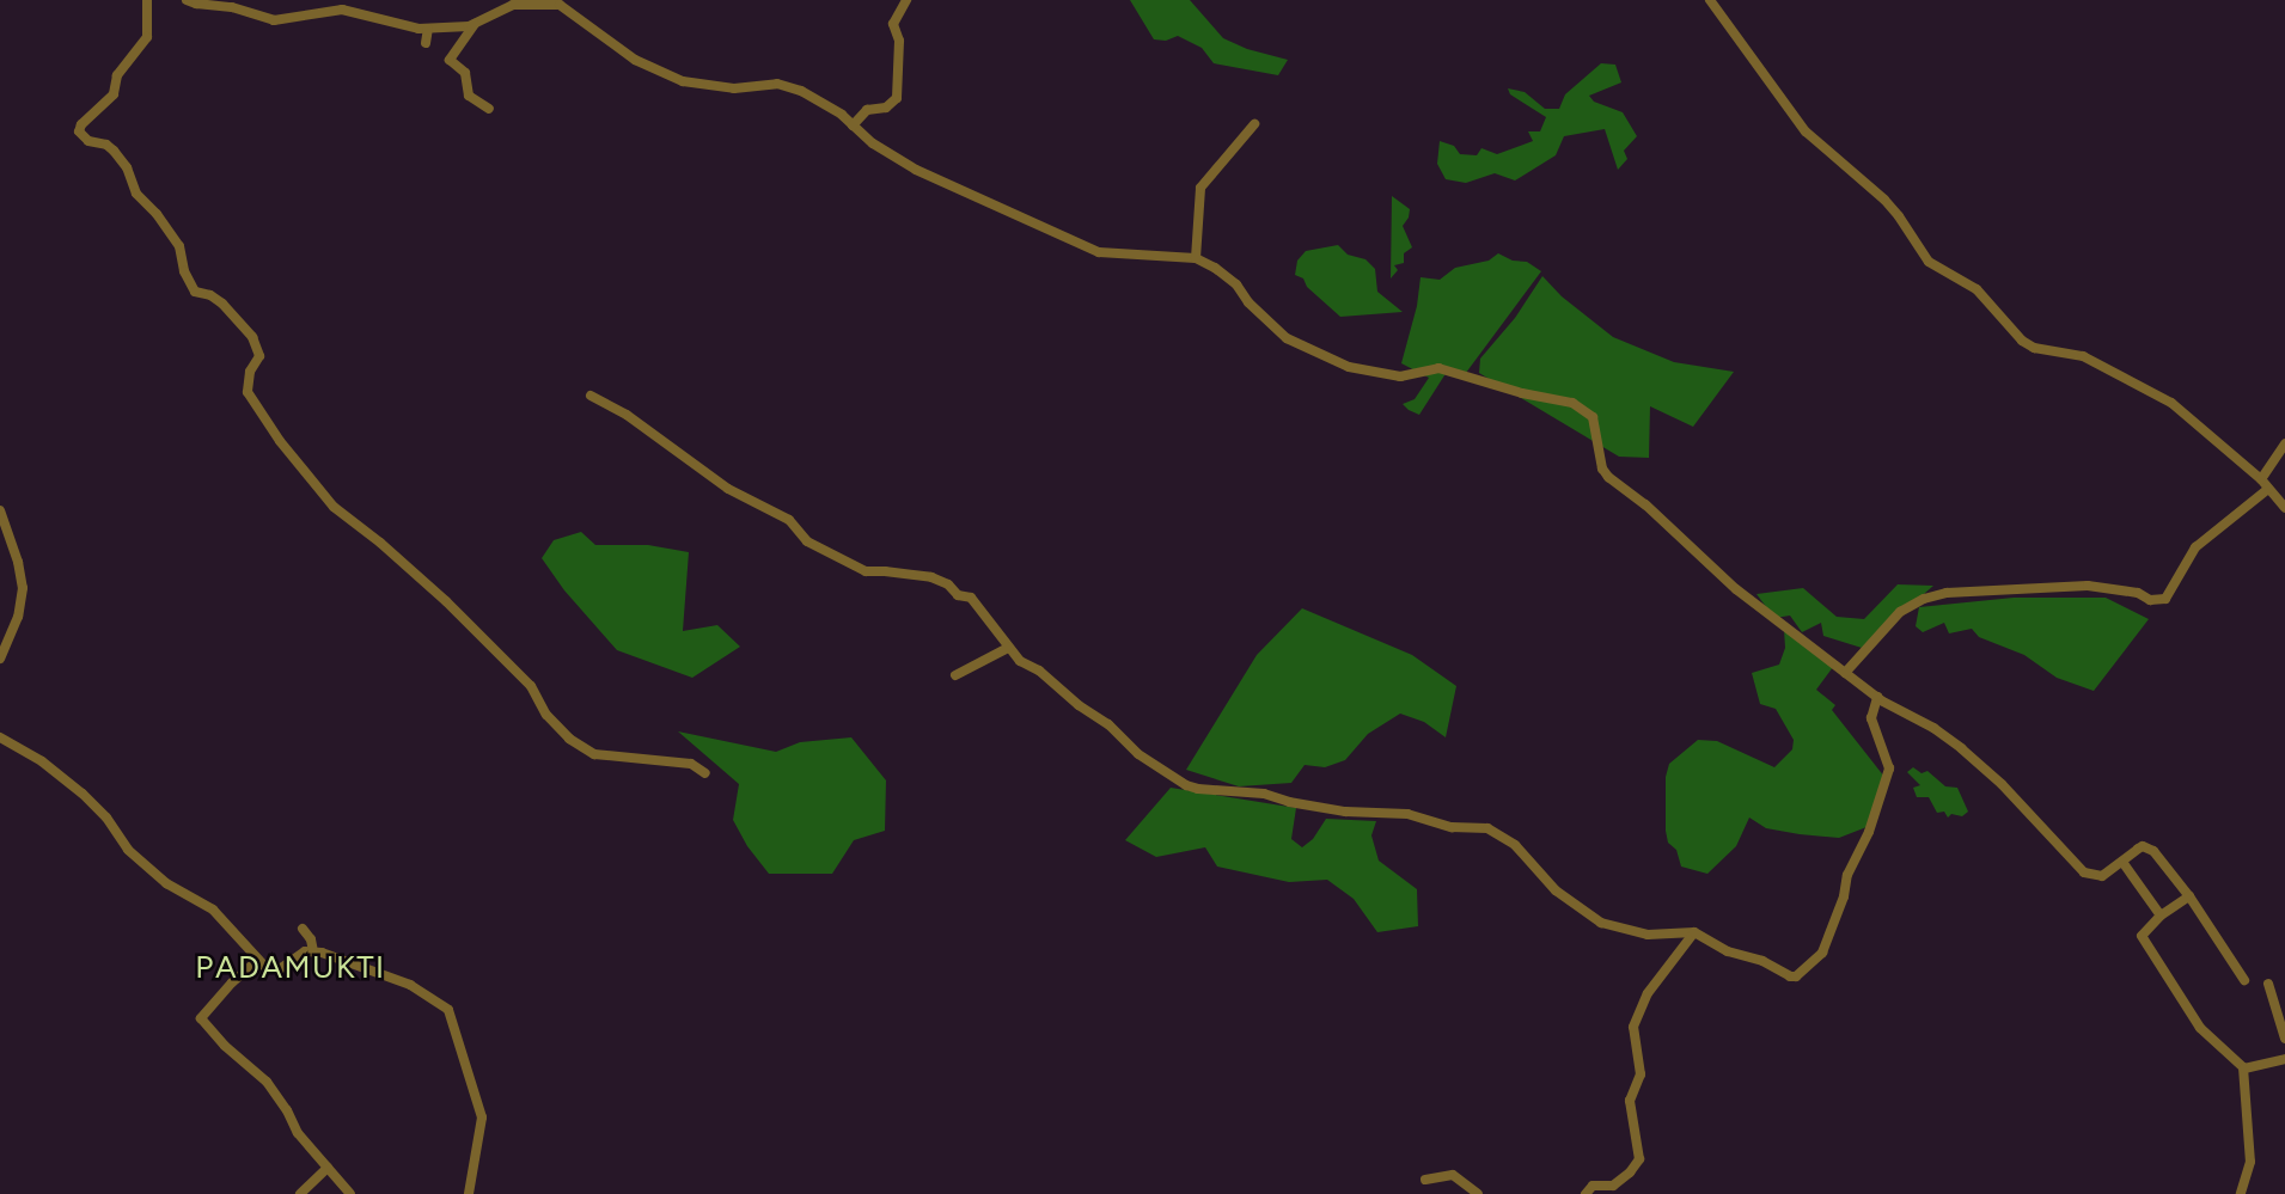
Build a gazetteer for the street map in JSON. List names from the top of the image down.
{
  "districts": ["PADAMUKTI"]
}
